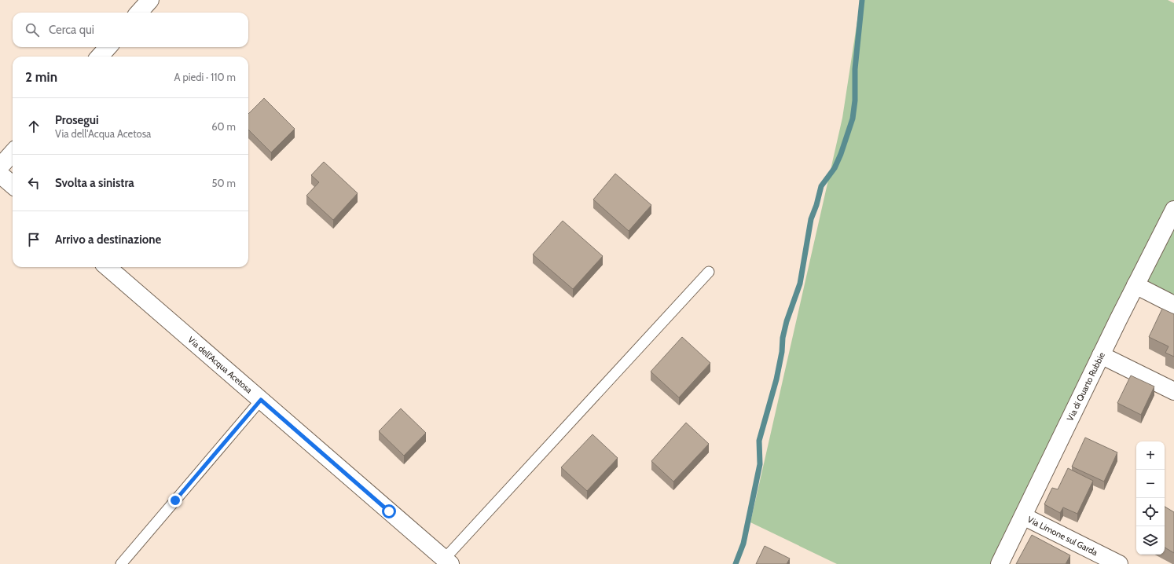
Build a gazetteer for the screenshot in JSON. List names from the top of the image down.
{
  "streets": {
    "street": ["Via dell'Acqua Acetosa", "Via di Quarto Rubbie", "Via Limone sul Garda"]
  },
  "crossings": [
    ["Via di Quarto Rubbie", "Via Limone sul Garda"]
  ],
  "page": {
    "search": "Cerca qui",
    "heading": ["2 min", "A piedi · 110 m"],
    "list": [
      ["Prosegui", "Via dell'Acqua Acetosa", "60 m"],
      ["Svolta a sinistra", "50 m"],
      "Arrivo a destinazione"
    ],
    "map_buttons": ["+", "−"]
  }
}
